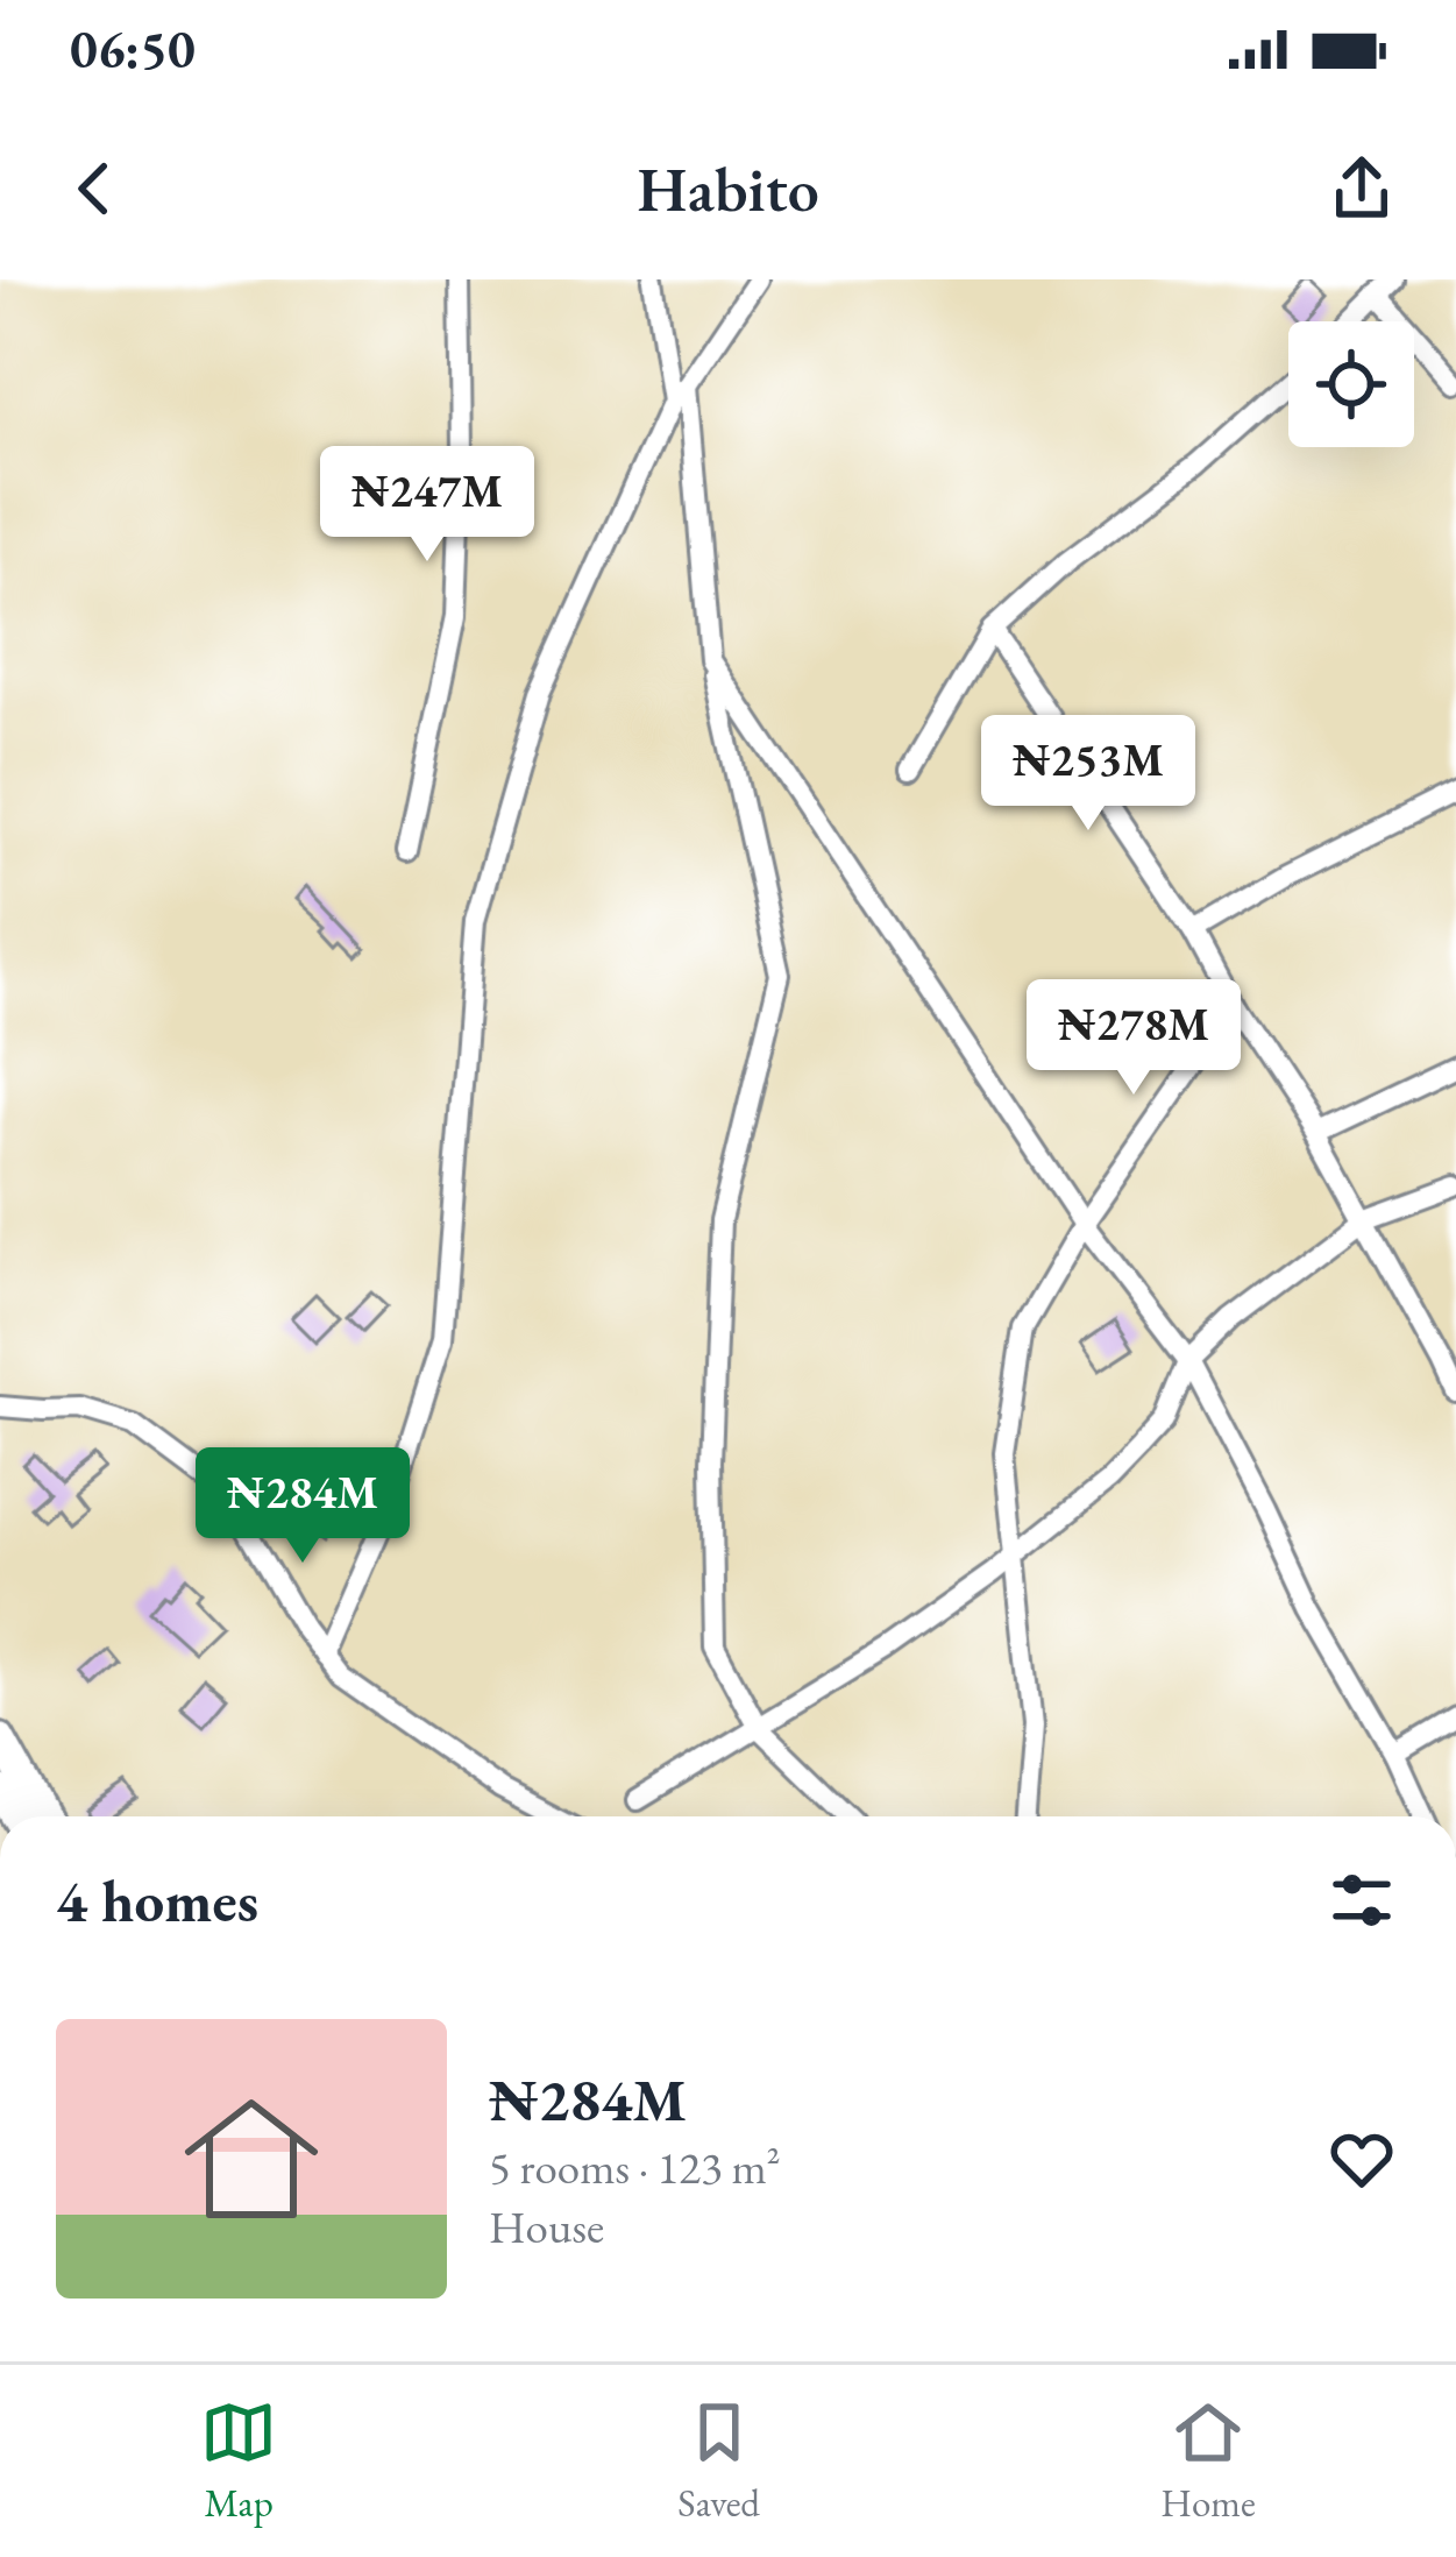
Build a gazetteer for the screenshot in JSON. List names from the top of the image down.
{
  "page": {
    "status": "06:50",
    "header": "Habito",
    "price": [
      "₦247M",
      "₦253M",
      "₦278M",
      "₦284M"
    ],
    "heading": "4 homes",
    "list": [
      {
        "name": "₦284M",
        "note": "5 rooms · 123 m² · House"
      }
    ],
    "tabs": ["Map", "Saved", "Home"]
  }
}
